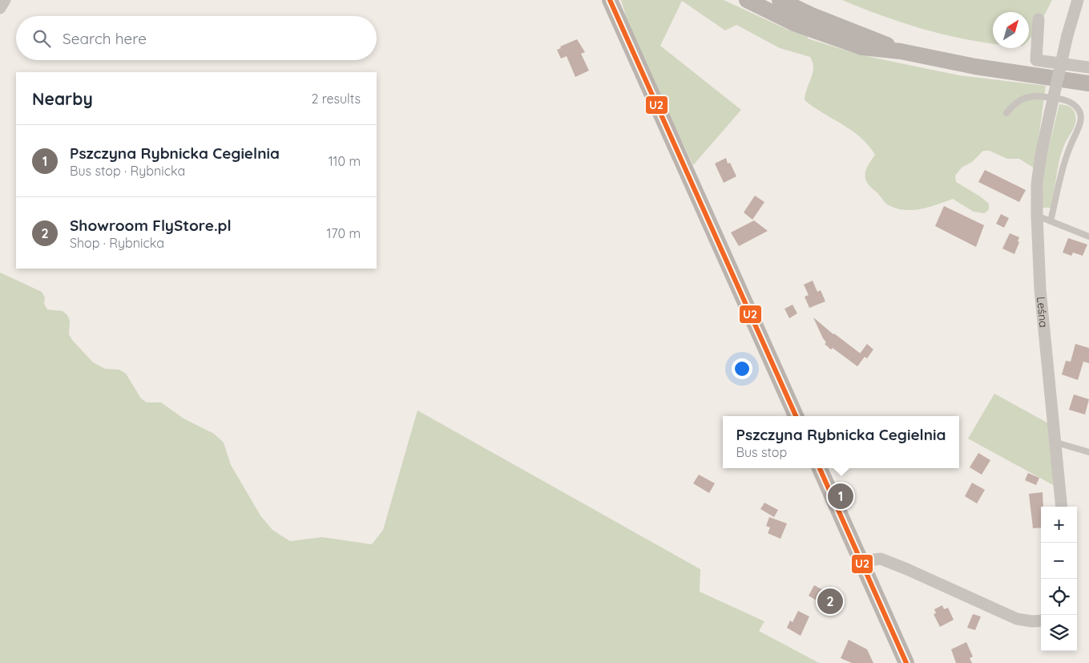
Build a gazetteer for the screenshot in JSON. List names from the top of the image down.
{
  "streets": {
    "street": ["Leśna"]
  },
  "lines": ["transit line U2"],
  "north": "top right",
  "page": {
    "search": "Search here",
    "heading": ["Nearby", "2 results"],
    "list": [
      {
        "mark": "1",
        "name": "Pszczyna Rybnicka Cegielnia",
        "note": "Bus stop · Rybnicka",
        "value": "110 m"
      },
      {
        "mark": "2",
        "name": "Showroom FlyStore.pl",
        "note": "Shop · Rybnicka",
        "value": "170 m"
      }
    ],
    "popup": ["Pszczyna Rybnicka Cegielnia", "Bus stop"],
    "pins": ["1", "2"],
    "map_buttons": ["+", "−"]
  }
}
